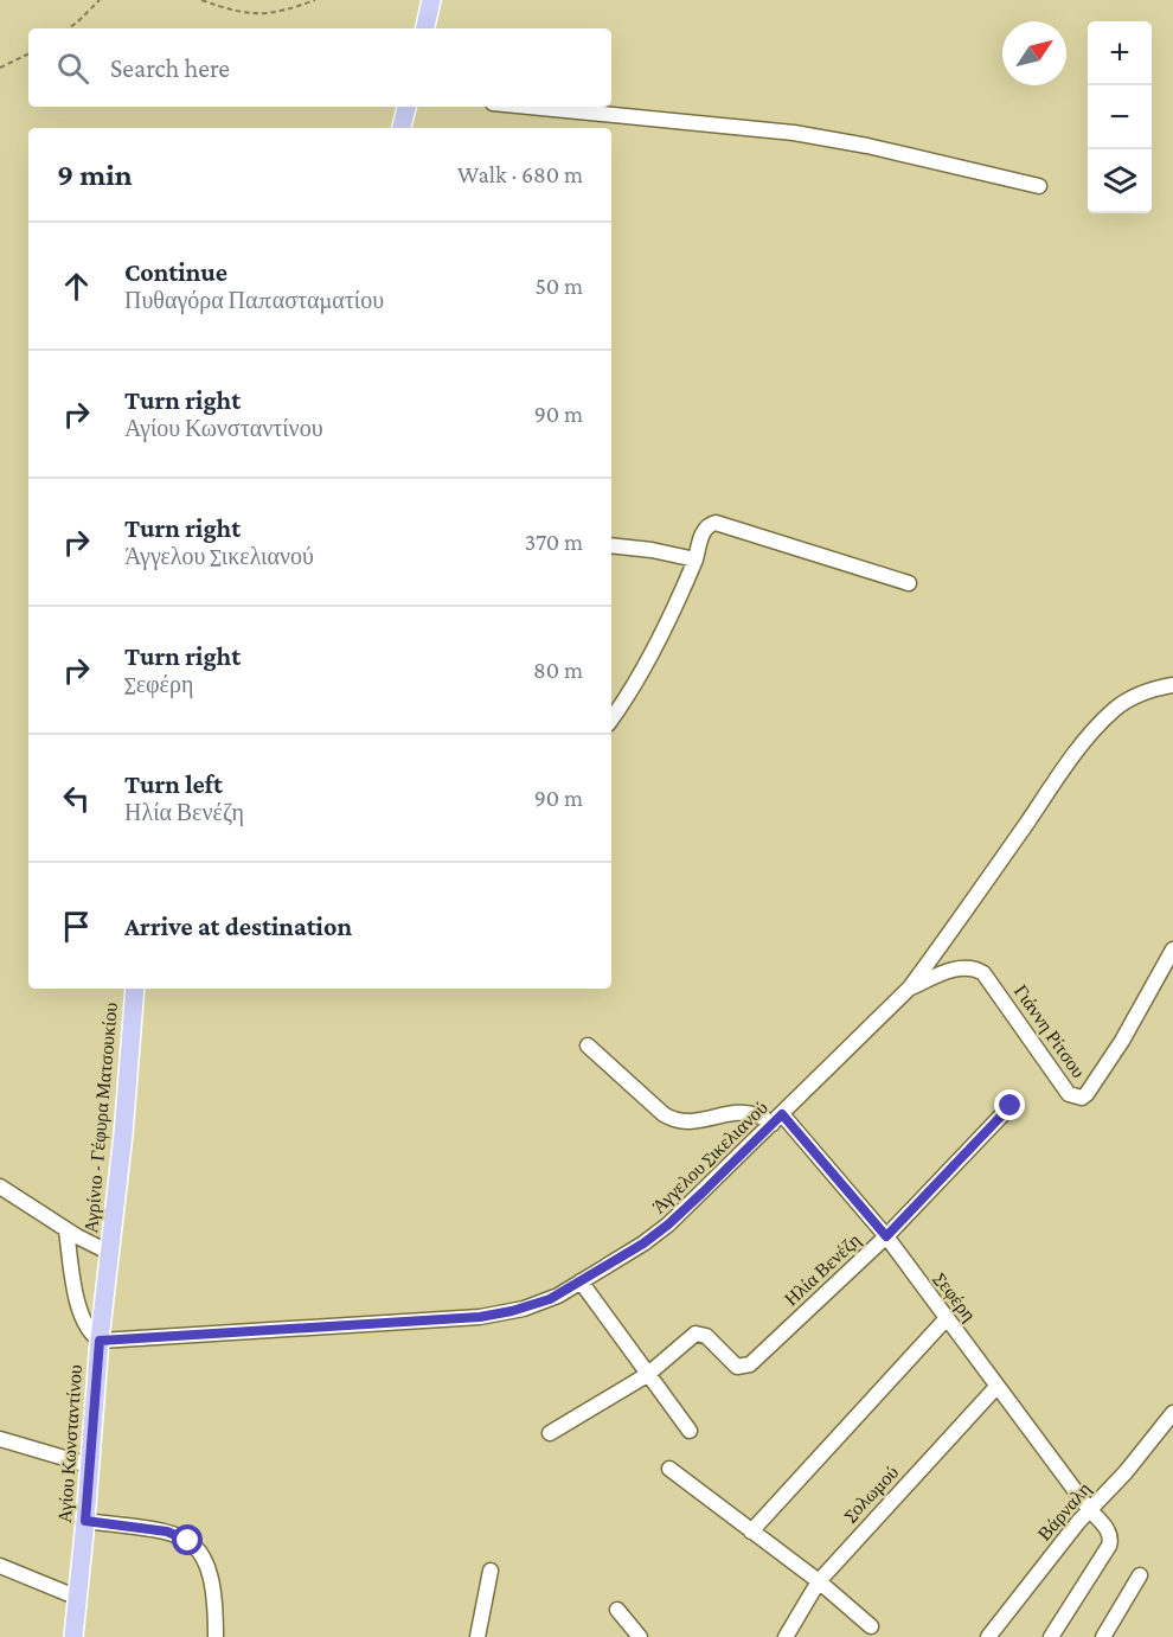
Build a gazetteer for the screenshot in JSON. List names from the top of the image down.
{
  "streets": {
    "main road": ["Αγρίνιο - Γέφυρα Ματσουκίου", "Αγίου Κωνσταντίνου"],
    "street": [
      "Γιάννη Ρίτσου",
      "Άγγελου Σικελιανού",
      "Ηλία Βενέζη",
      "Σεφέρη",
      "Σολωμού",
      "Βάρναλη"
    ]
  },
  "crossings": [
    ["Γιάννη Ρίτσου", "Άγγελου Σικελιανού"],
    ["Αγρίνιο - Γέφυρα Ματσουκίου", "Αγίου Κωνσταντίνου"],
    ["Άγγελου Σικελιανού", "Σεφέρη"],
    ["Άγγελου Σικελιανού", "Αγίου Κωνσταντίνου"],
    ["Ηλία Βενέζη", "Σεφέρη"],
    ["Σεφέρη", "Σολωμού"],
    ["Σεφέρη", "Βάρναλη"]
  ],
  "north": "top right",
  "page": {
    "map_buttons": ["+", "−"],
    "search": "Search here",
    "heading": ["9 min", "Walk · 680 m"],
    "list": [
      ["Continue", "Πυθαγόρα Παπασταματίου", "50 m"],
      ["Turn right", "Αγίου Κωνσταντίνου", "90 m"],
      ["Turn right", "Άγγελου Σικελιανού", "370 m"],
      ["Turn right", "Σεφέρη", "80 m"],
      ["Turn left", "Ηλία Βενέζη", "90 m"],
      "Arrive at destination"
    ]
  }
}
